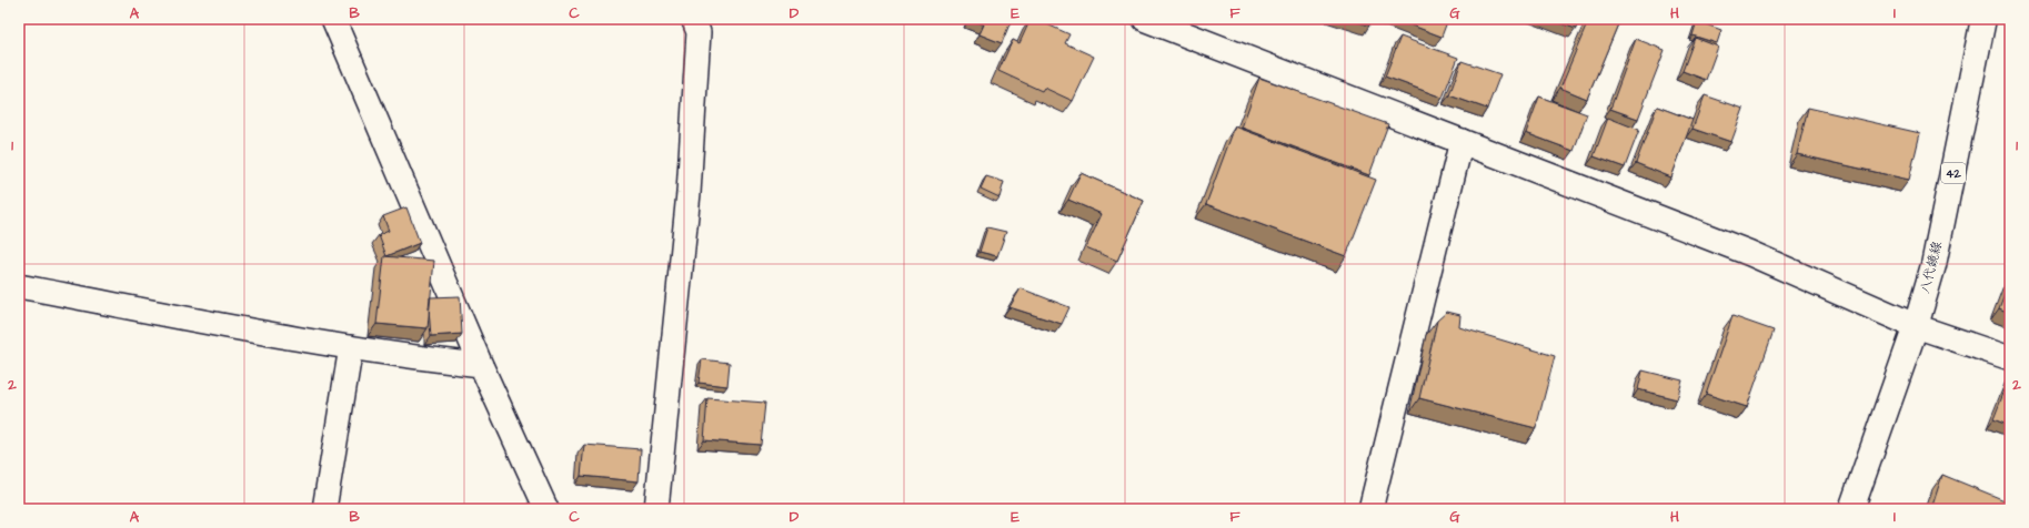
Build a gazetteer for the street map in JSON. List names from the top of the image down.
{
  "streets": {
    "street": ["42", "八代鏡線"]
  },
  "grid": {
    "columns": [
      "A",
      "B",
      "C",
      "D",
      "E",
      "F",
      "G",
      "H",
      "I"
    ],
    "rows": ["1", "2"]
  }
}
